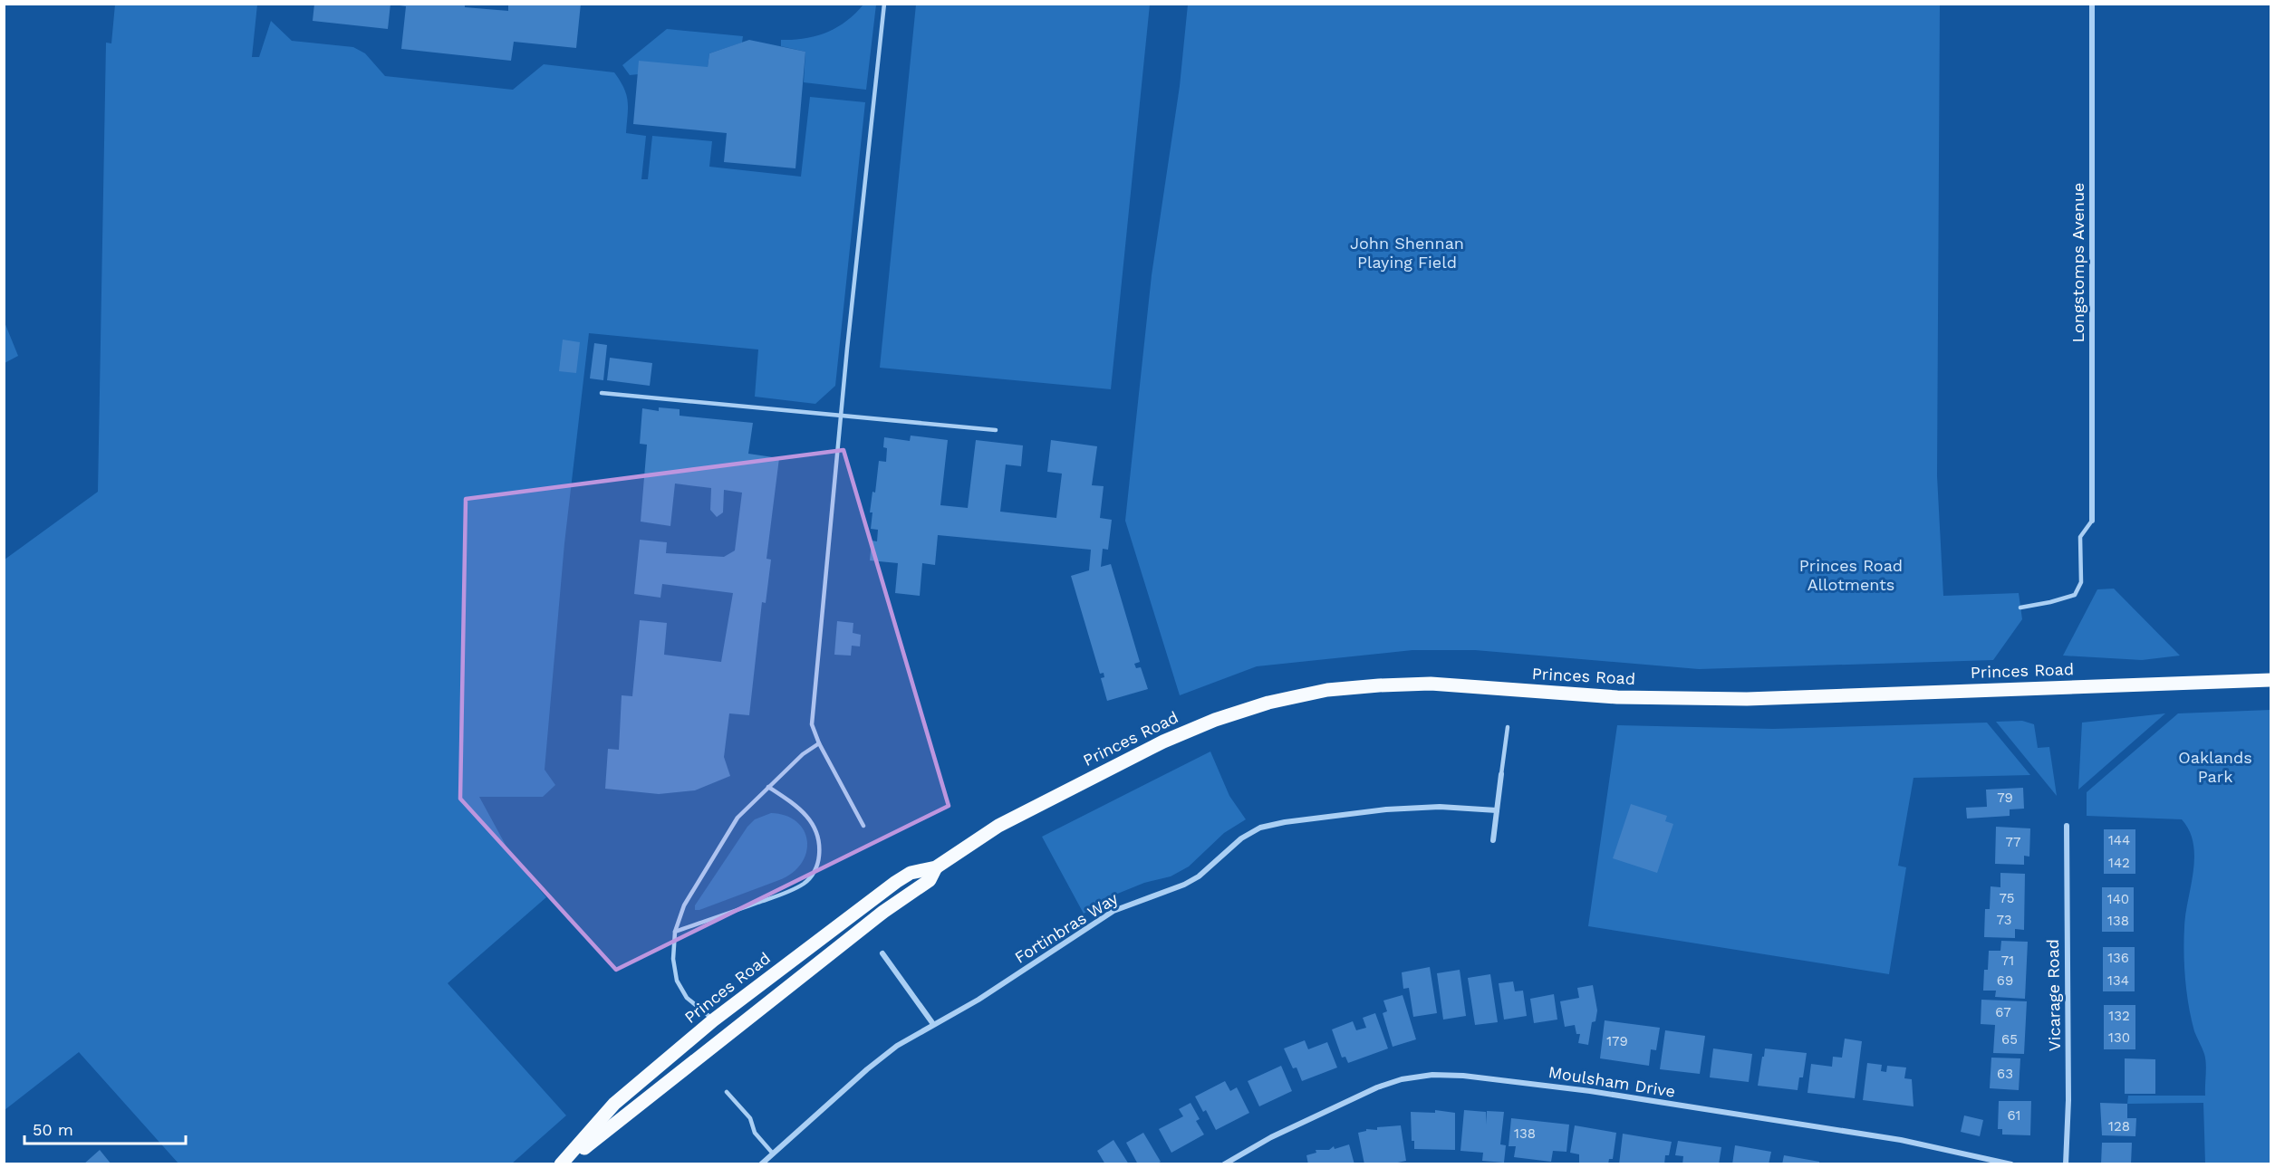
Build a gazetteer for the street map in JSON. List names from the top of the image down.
{
  "streets": {
    "main road": ["Princes Road"],
    "street": [
      "Longstomps Avenue",
      "Fortinbras Way",
      "Vicarage Road",
      "Moulsham Drive"
    ]
  },
  "parks": ["John Shennan Playing Field", "Princes Road Allotments", "Oaklands Park"],
  "house_numbers": [
    "79",
    "144",
    "77",
    "142",
    "75",
    "140",
    "73",
    "138",
    "136",
    "71",
    "69",
    "134",
    "67",
    "132",
    "130",
    "65",
    "179",
    "63",
    "61",
    "128",
    "138"
  ],
  "scale_bar": "50 m"
}
